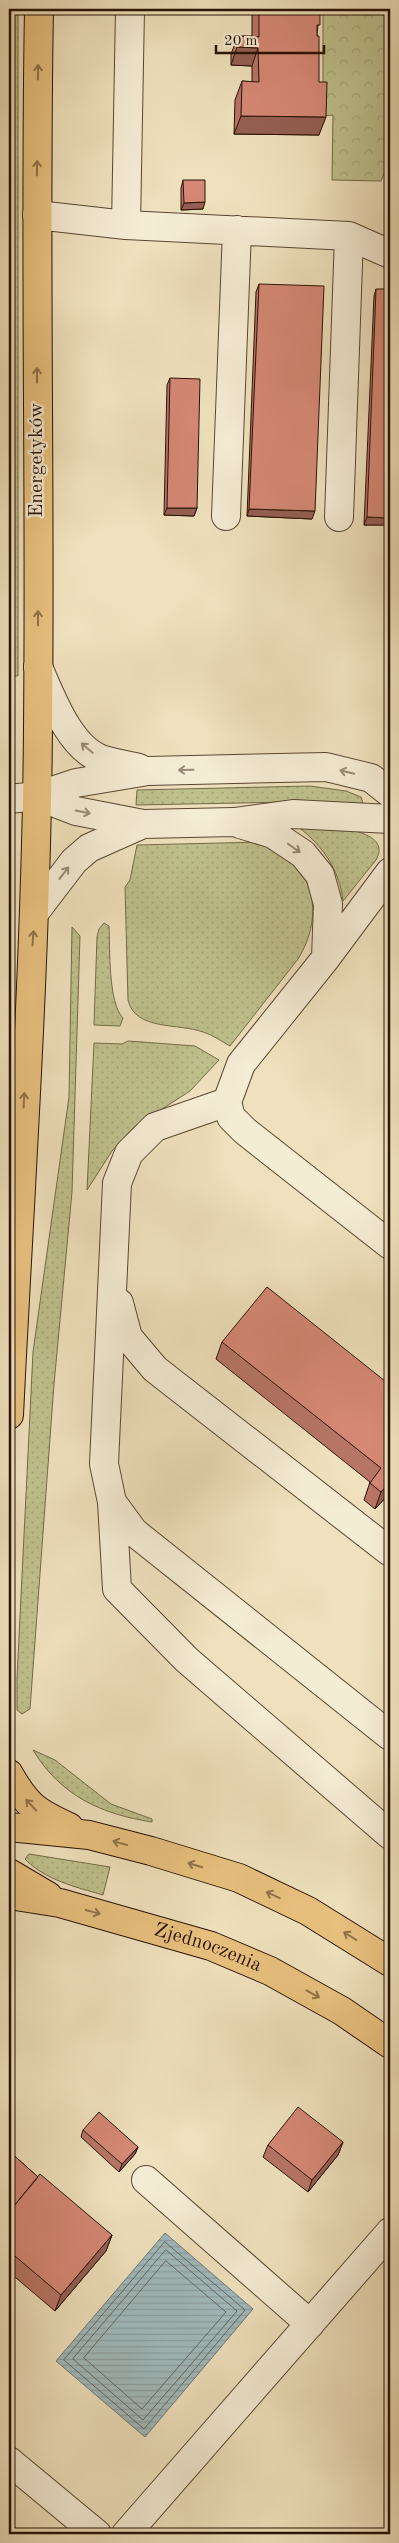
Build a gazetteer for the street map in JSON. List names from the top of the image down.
{
  "streets": {
    "main road": ["Energetyków", "Zjednoczenia"]
  },
  "one_way": ["Energetyków"],
  "scale_bar": "20 m"
}
